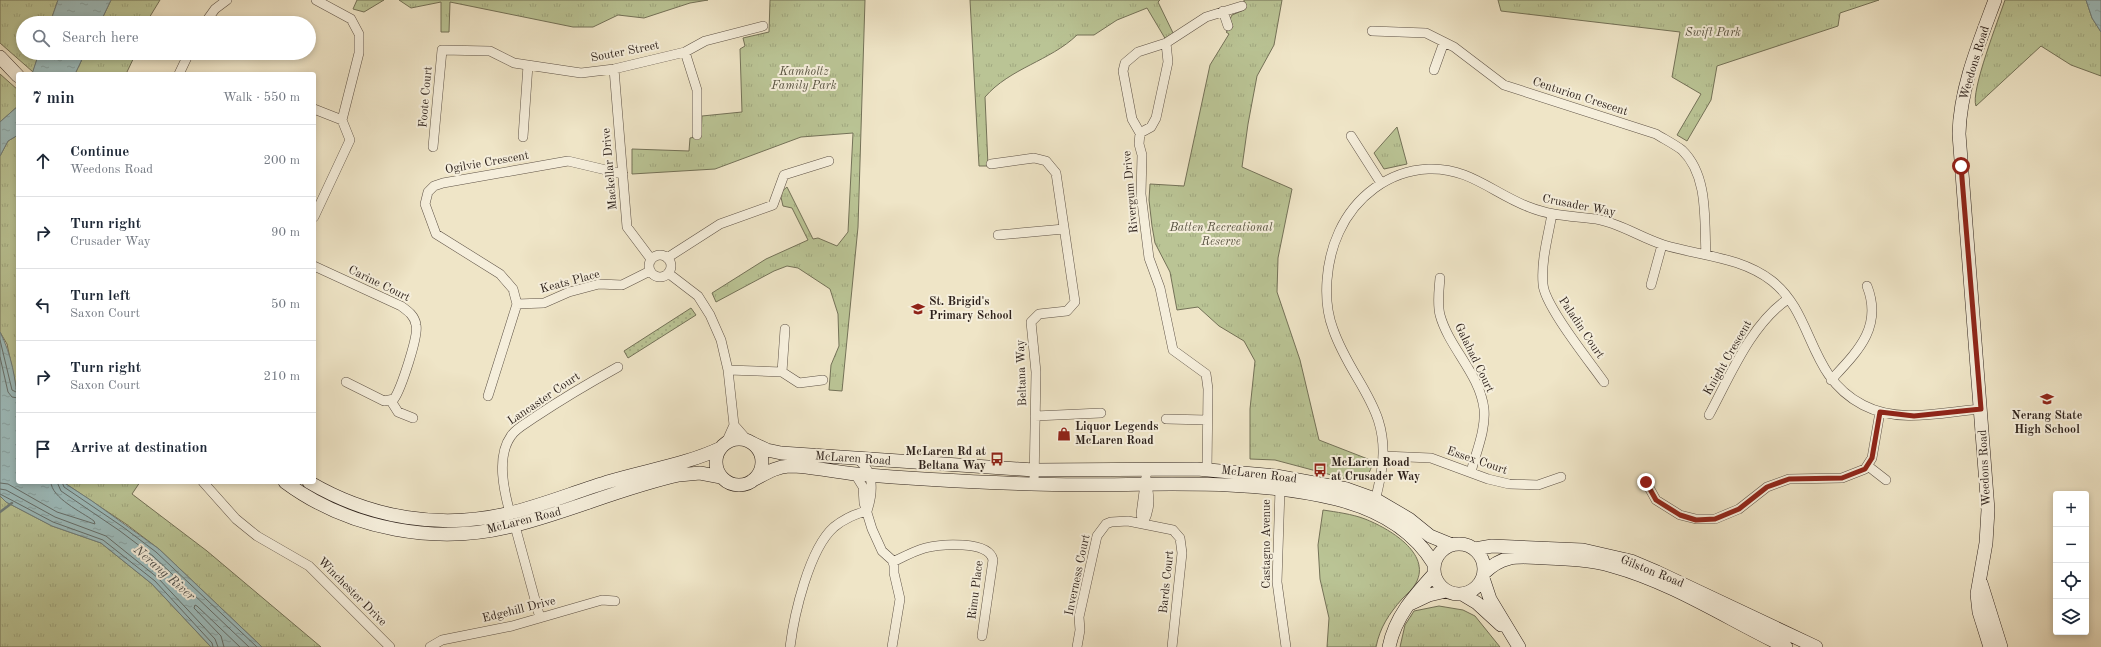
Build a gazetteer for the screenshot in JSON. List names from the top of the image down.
{
  "streets": {
    "main road": ["Weedons Road", "McLaren Road", "Gilston Road"],
    "street": [
      "Souter Street",
      "Foote Court",
      "Centurion Crescent",
      "Ogilvie Crescent",
      "Mackellar Drive",
      "Rivergum Drive",
      "Crusader Way",
      "Keats Place",
      "Carine Court",
      "Paladin Court",
      "Galahad Court",
      "Knight Crescent",
      "Beltana Way",
      "Lancaster Court",
      "Essex Court",
      "Castagno Avenue",
      "Inverness Court",
      "Bards Court",
      "Rimu Place",
      "Winchester Drive",
      "Edgehill Drive"
    ]
  },
  "crossings": [
    ["Souter Street", "Foote Court"],
    ["Souter Street", "Mackellar Drive"],
    ["Weedons Road", "Crusader Way"],
    ["Centurion Crescent", "Crusader Way"],
    ["Ogilvie Crescent", "Mackellar Drive"],
    ["Ogilvie Crescent", "Keats Place"],
    ["Mackellar Drive", "Keats Place"],
    ["Rivergum Drive", "McLaren Road"],
    ["Crusader Way", "Paladin Court"],
    ["Crusader Way", "Knight Crescent"],
    ["Crusader Way", "McLaren Road"],
    ["Crusader Way", "Essex Court"],
    ["Galahad Court", "Essex Court"],
    ["Beltana Way", "McLaren Road"],
    ["Lancaster Court", "McLaren Road"],
    ["McLaren Road", "Castagno Avenue"],
    ["McLaren Road", "Gilston Road"],
    ["Inverness Court", "Bards Court"]
  ],
  "water": ["Nerang River"],
  "parks": ["Swift Park", "Kamholtz Family Park", "Batten Recreational Reserve"],
  "places": {
    "school or university": ["St. Brigid's Primary School", "Nerang State High School"],
    "shop": ["Liquor Legends McLaren Road"],
    "bus stop": ["McLaren Rd at Beltana Way", "McLaren Road at Crusader Way"]
  },
  "page": {
    "search": "Search here",
    "heading": ["7 min", "Walk · 550 m"],
    "list": [
      ["Continue", "Weedons Road", "200 m"],
      ["Turn right", "Crusader Way", "90 m"],
      ["Turn left", "Saxon Court", "50 m"],
      ["Turn right", "Saxon Court", "210 m"],
      "Arrive at destination"
    ],
    "map_buttons": ["+", "−"]
  }
}
